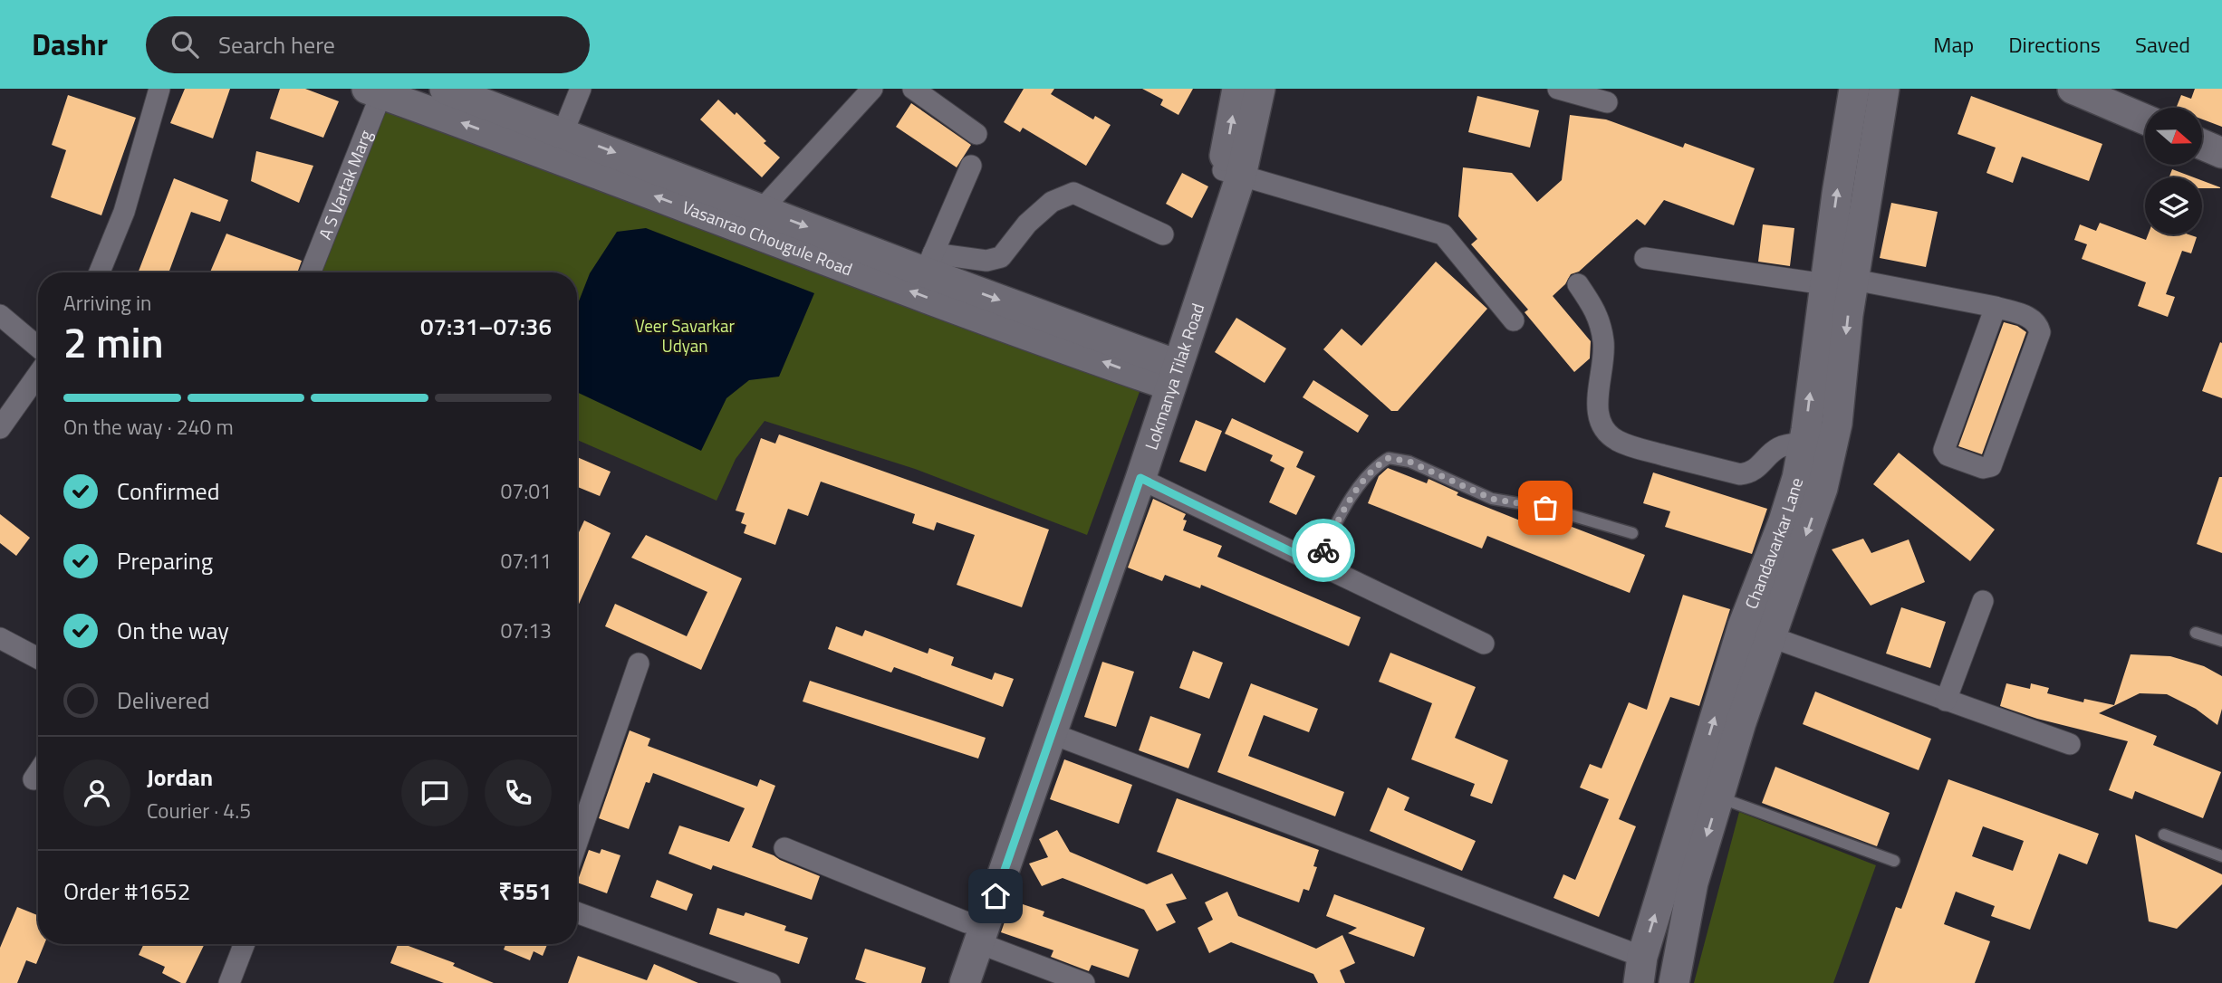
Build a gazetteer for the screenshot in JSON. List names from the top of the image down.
{
  "streets": {
    "street": [
      "A S Vartak Marg",
      "Vasanrao Chougule Road",
      "Lokmanya Tilak Road",
      "Chandavarkar Lane"
    ]
  },
  "crossings": [
    ["A S Vartak Marg", "Vasanrao Chougule Road"],
    ["Vasanrao Chougule Road", "Lokmanya Tilak Road"]
  ],
  "parks": ["Veer Savarkar Udyan"],
  "north": "right",
  "page": {
    "header": "Dashr",
    "search": "Search here",
    "nav": ["Map", "Directions", "Saved"],
    "heading": ["2 min", "Arriving in", "07:31–07:36"],
    "panel": [
      "Jordan",
      "Courier · 4.5",
      "Order #1652",
      "₹551"
    ],
    "bar": "On the way · 240 m",
    "list": [
      ["Confirmed", "07:01"],
      ["Preparing", "07:11"],
      ["On the way", "07:13"],
      "Delivered"
    ]
  }
}
